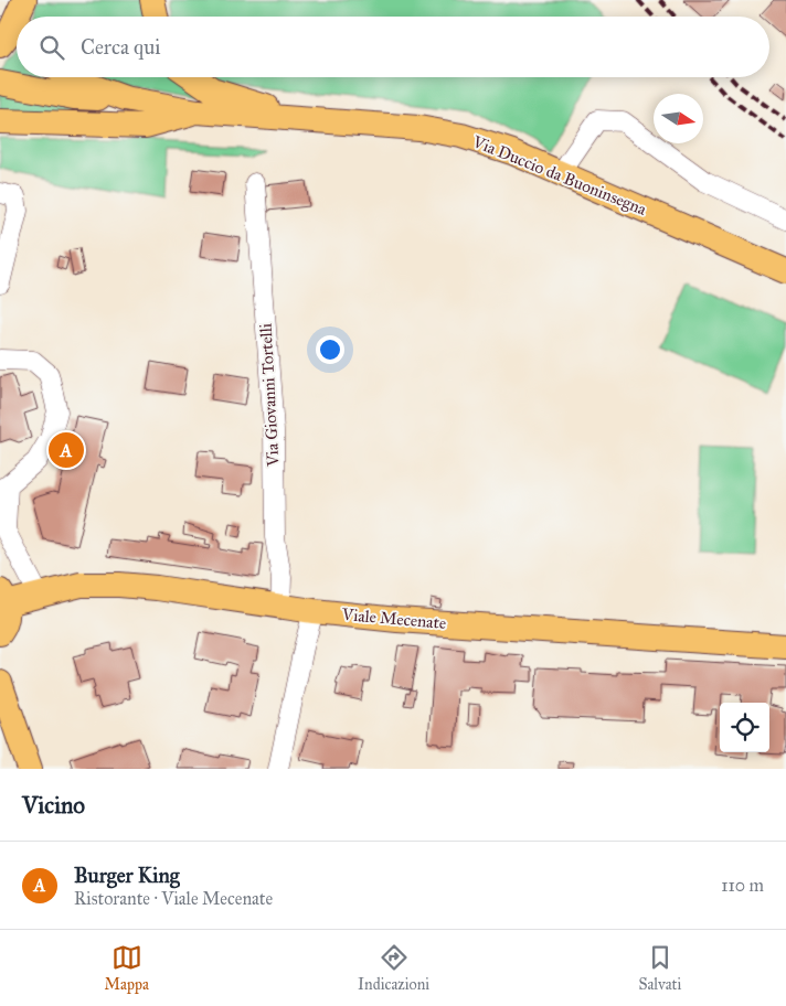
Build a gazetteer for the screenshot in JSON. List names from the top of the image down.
{
  "streets": {
    "main road": ["Via Duccio da Buoninsegna", "Viale Mecenate"],
    "street": ["Via Giovanni Tortelli"]
  },
  "crossings": [
    ["Via Giovanni Tortelli", "Viale Mecenate"]
  ],
  "north": "right",
  "page": {
    "search": "Cerca qui",
    "pins": "A",
    "heading": "Vicino",
    "list": [
      {
        "mark": "A",
        "name": "Burger King",
        "note": "Ristorante · Viale Mecenate",
        "value": "110 m"
      }
    ],
    "nav": ["Mappa", "Indicazioni", "Salvati"]
  }
}
